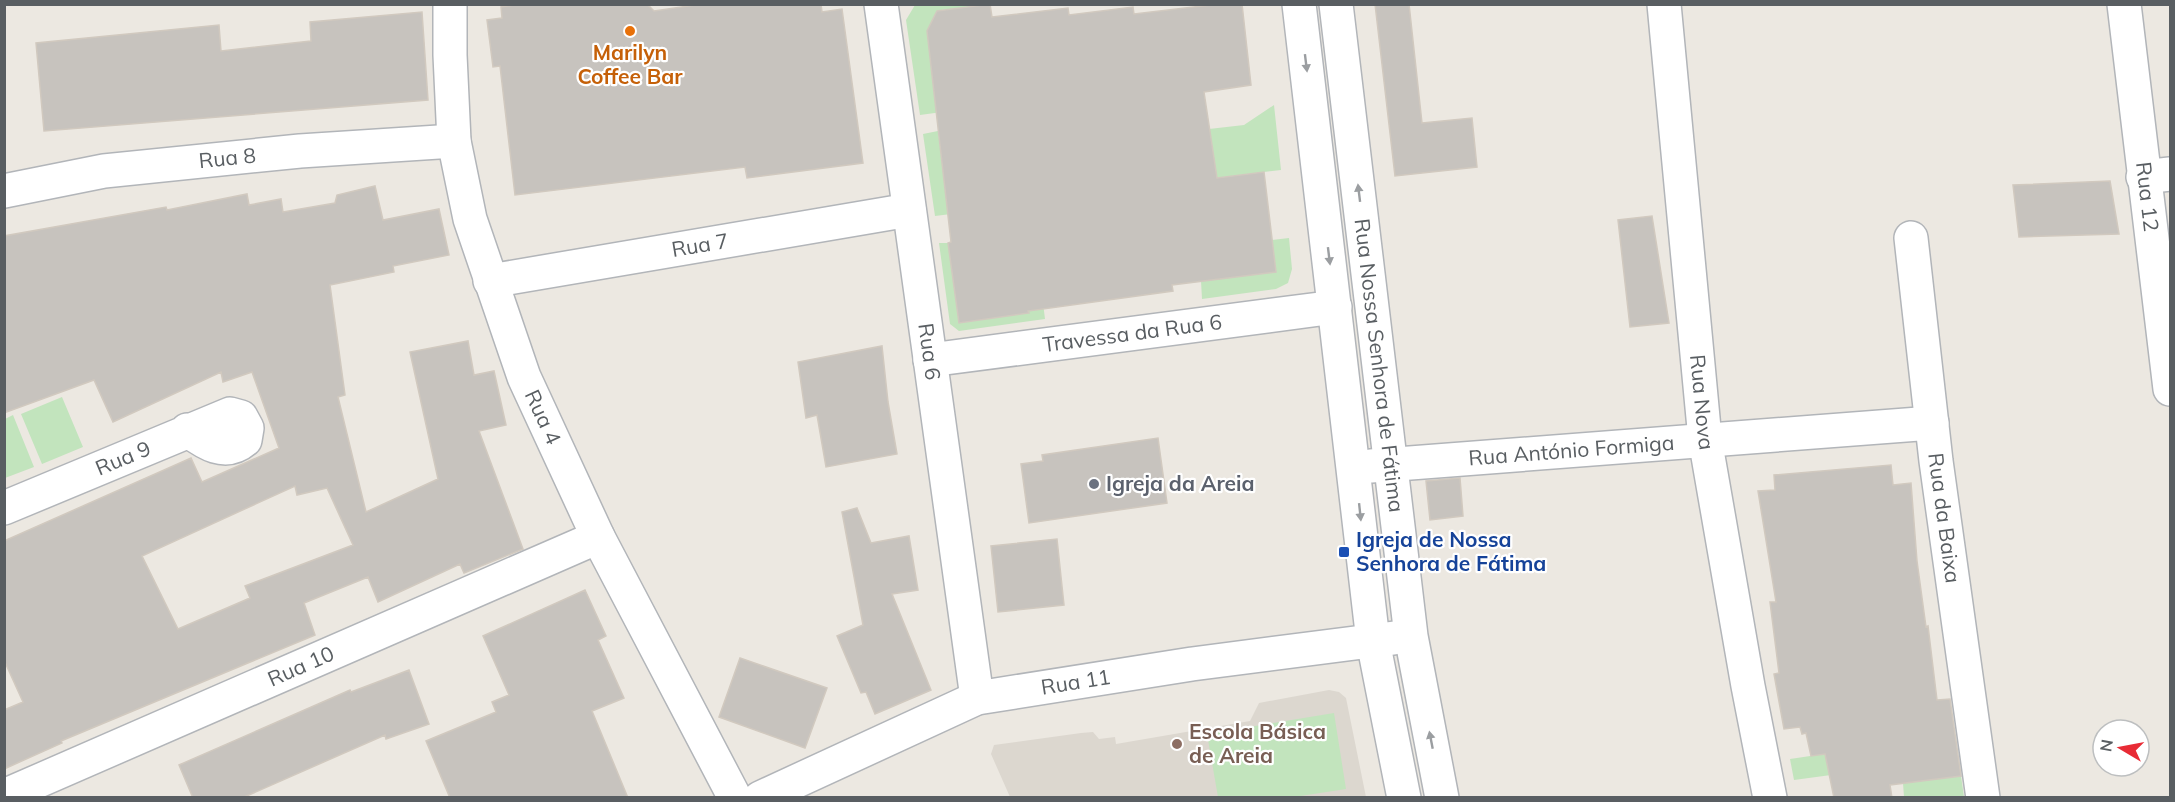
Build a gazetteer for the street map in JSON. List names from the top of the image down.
{
  "streets": {
    "street": [
      "Rua 8",
      "Rua 12",
      "Rua 7",
      "Travessa da Rua 6",
      "Rua 6",
      "Rua Nossa Senhora de Fátima",
      "Rua Nova",
      "Rua 4",
      "Rua António Formiga",
      "Rua 9",
      "Rua da Baixa",
      "Rua 10",
      "Rua 11"
    ]
  },
  "crossings": [
    ["Rua 8", "Rua 4"],
    ["Rua 7", "Rua 6"],
    ["Rua 7", "Rua 4"],
    ["Travessa da Rua 6", "Rua 6"],
    ["Travessa da Rua 6", "Rua Nossa Senhora de Fátima"],
    ["Rua 6", "Rua 11"],
    ["Rua Nossa Senhora de Fátima", "Rua António Formiga"],
    ["Rua Nossa Senhora de Fátima", "Rua 11"],
    ["Rua Nova", "Rua António Formiga"],
    ["Rua 4", "Rua 10"],
    ["Rua António Formiga", "Rua da Baixa"]
  ],
  "places": {
    "other": ["Marilyn Coffee Bar", "Igreja da Areia", "Escola Básica de Areia"],
    "transit": ["Igreja de Nossa Senhora de Fátima"]
  },
  "north": "left"
}
